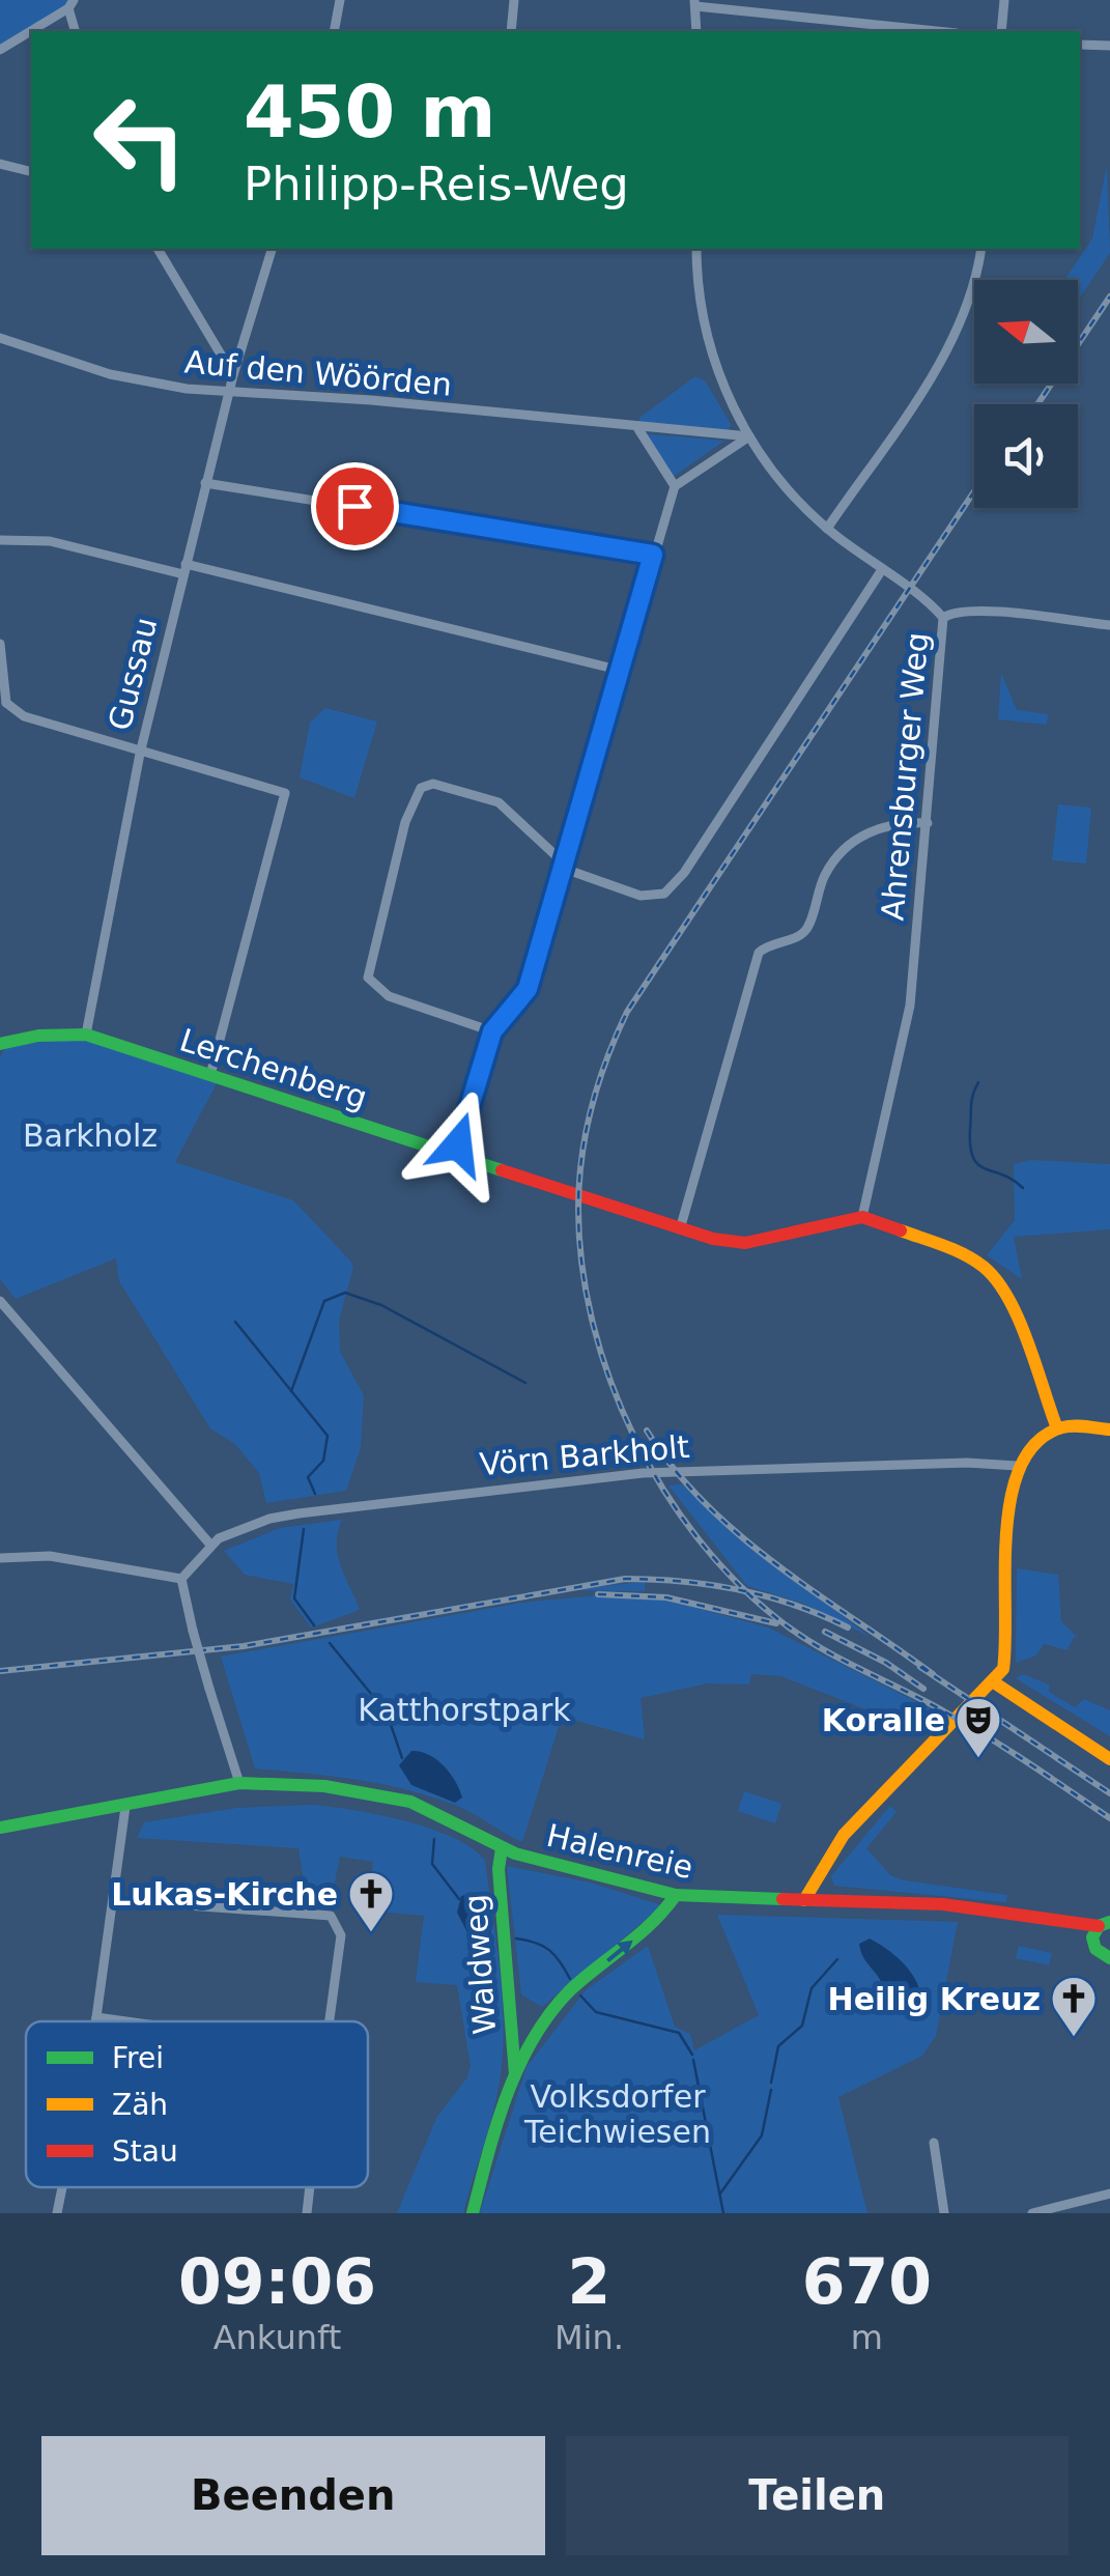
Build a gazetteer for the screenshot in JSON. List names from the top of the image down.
{
  "streets": {
    "street": [
      "Auf den Wöörden",
      "Gussau",
      "Ahrensburger Weg",
      "Lerchenberg",
      "Vörn Barkholt",
      "Halenreie",
      "Waldweg"
    ]
  },
  "crossings": [
    ["Auf den Wöörden", "Gussau"],
    ["Auf den Wöörden", "Ahrensburger Weg"],
    ["Gussau", "Lerchenberg"],
    ["Ahrensburger Weg", "Lerchenberg"],
    ["Halenreie", "Waldweg"]
  ],
  "one_way": ["Waldweg"],
  "parks": ["Barkholz", "Katthorstpark", "Volksdorfer Teichwiesen"],
  "places": {
    "theatre": ["Koralle"],
    "church": ["Lukas-Kirche", "Heilig Kreuz"]
  },
  "legend": ["Frei", "Zäh", "Stau"],
  "north": "left",
  "page": {
    "turn": ["450 m", "Philipp-Reis-Weg"],
    "eta": [
      "09:06",
      "Ankunft",
      "2",
      "Min.",
      "670",
      "m"
    ],
    "buttons": ["Beenden", "Teilen"]
  }
}
